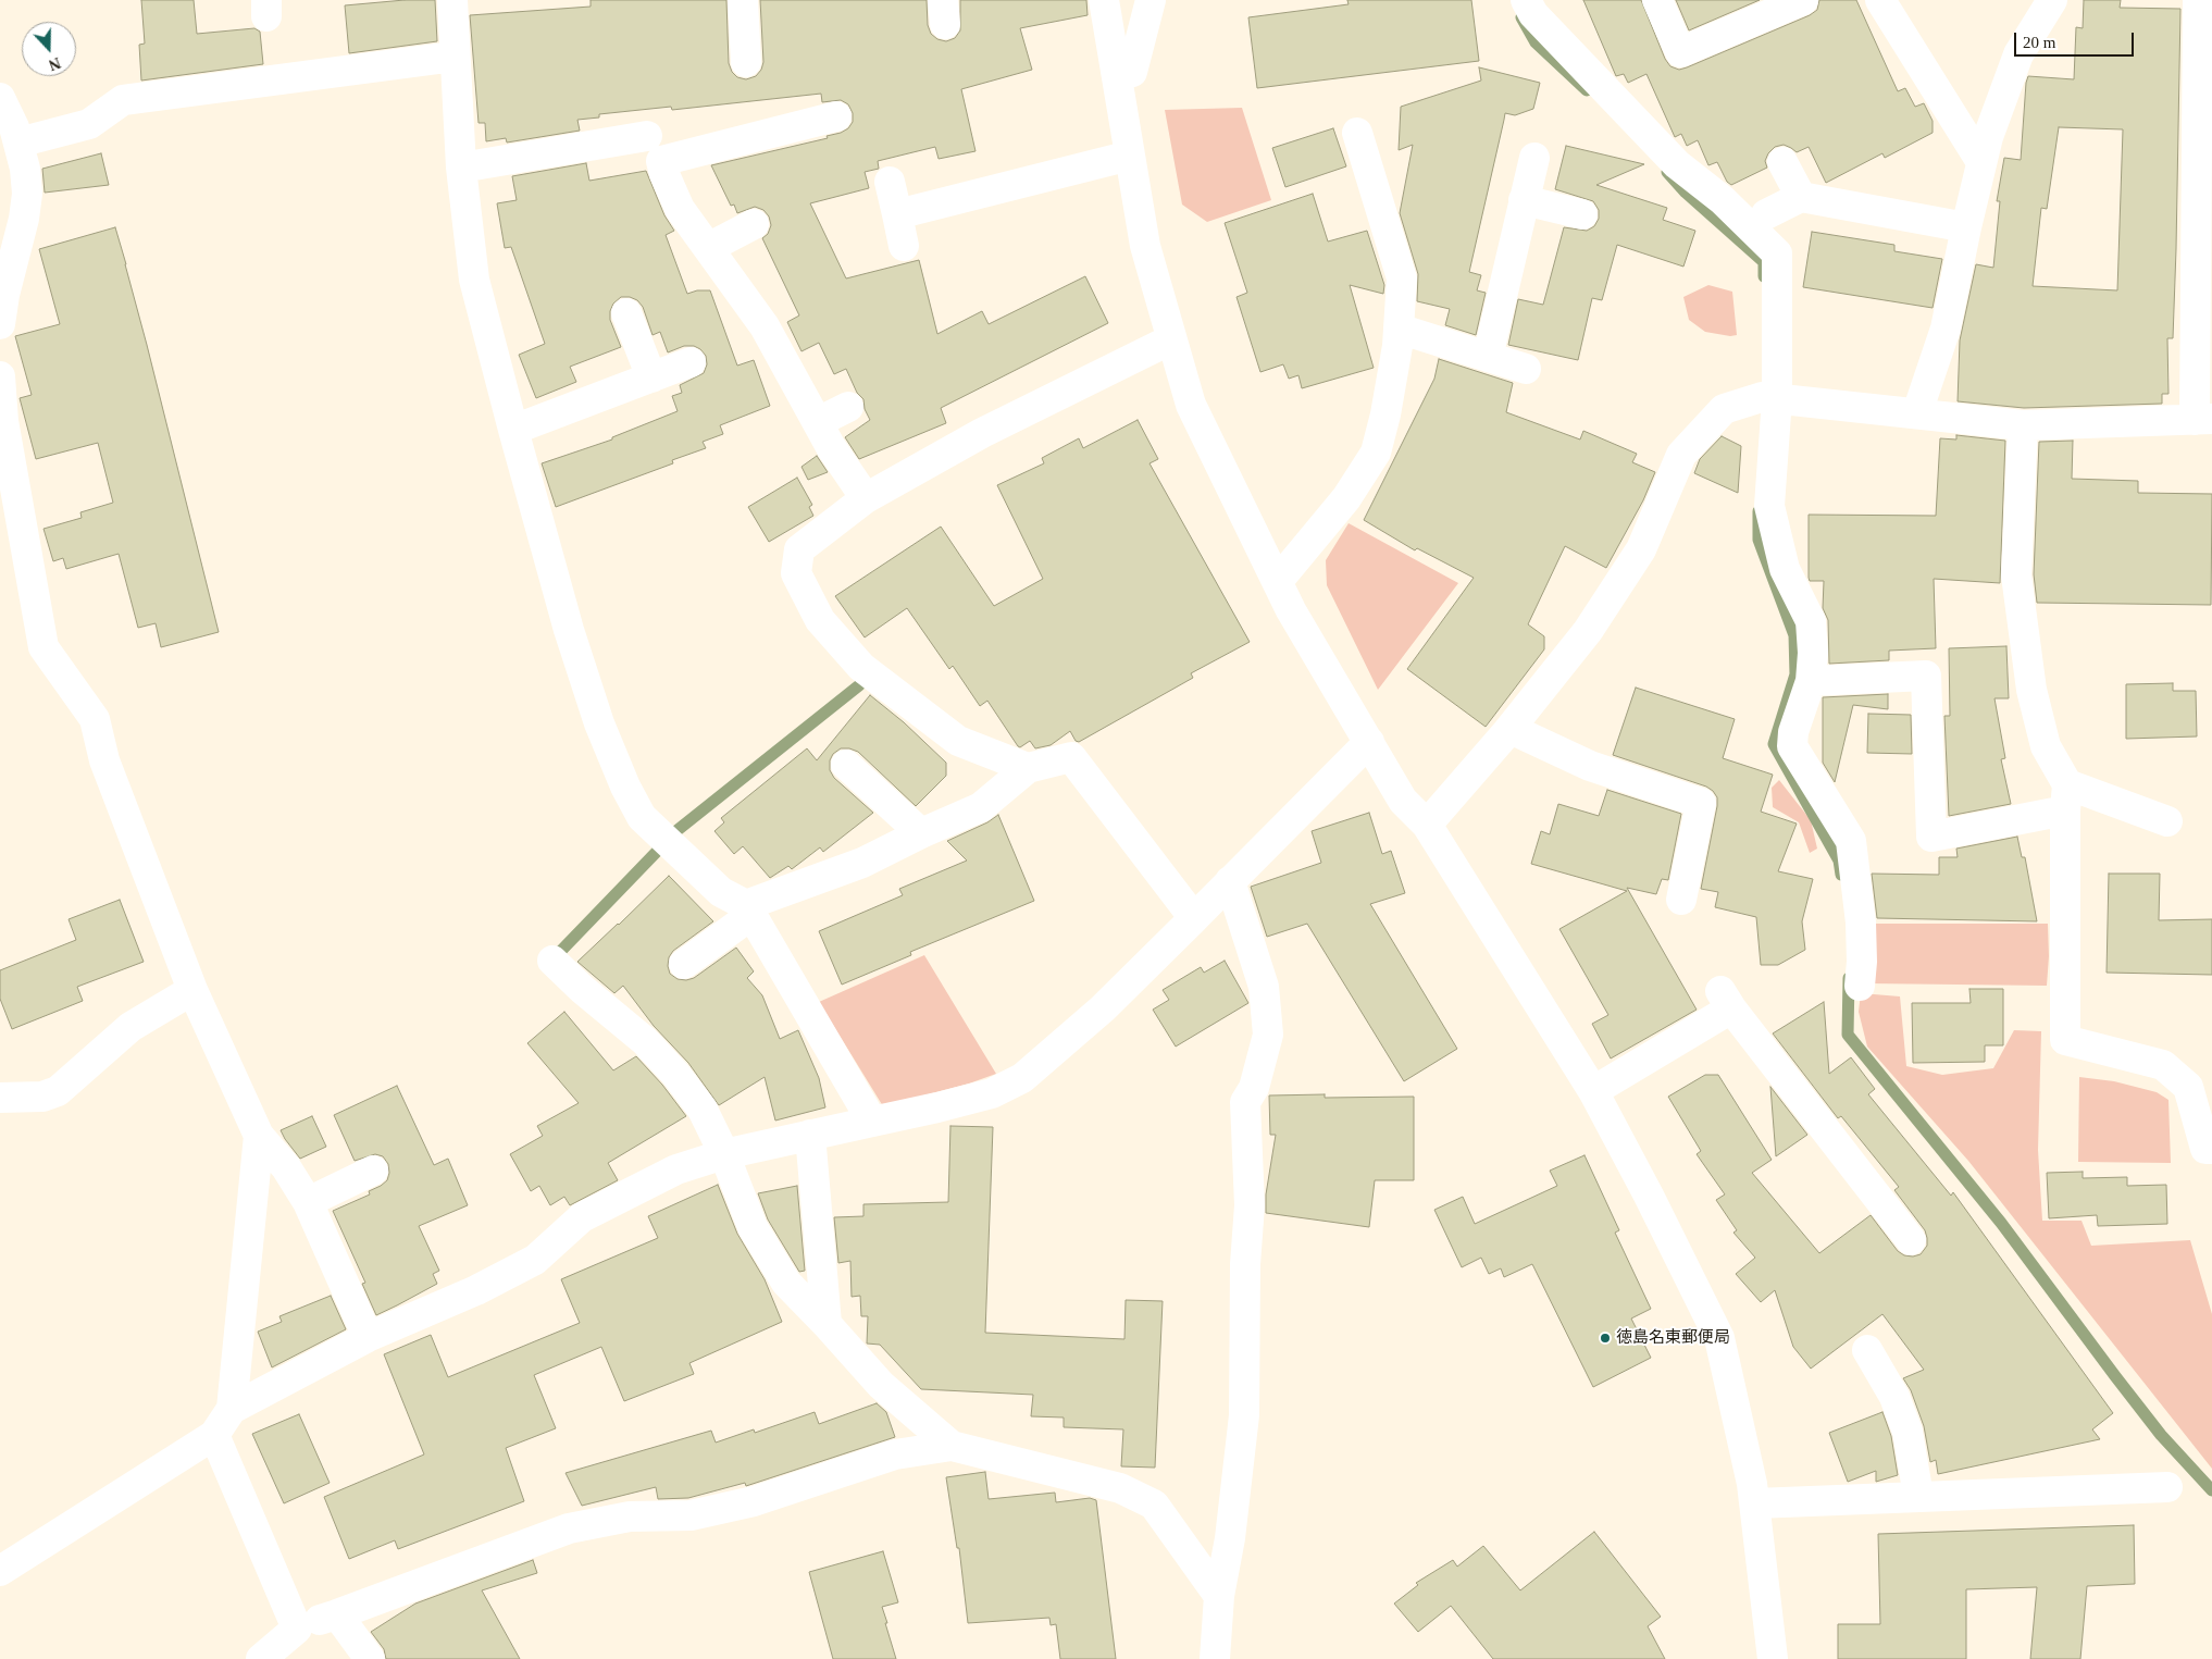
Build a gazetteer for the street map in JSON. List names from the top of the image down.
{
  "places": ["徳島名東郵便局"],
  "scale_bar": "20 m",
  "north": "bottom"
}
